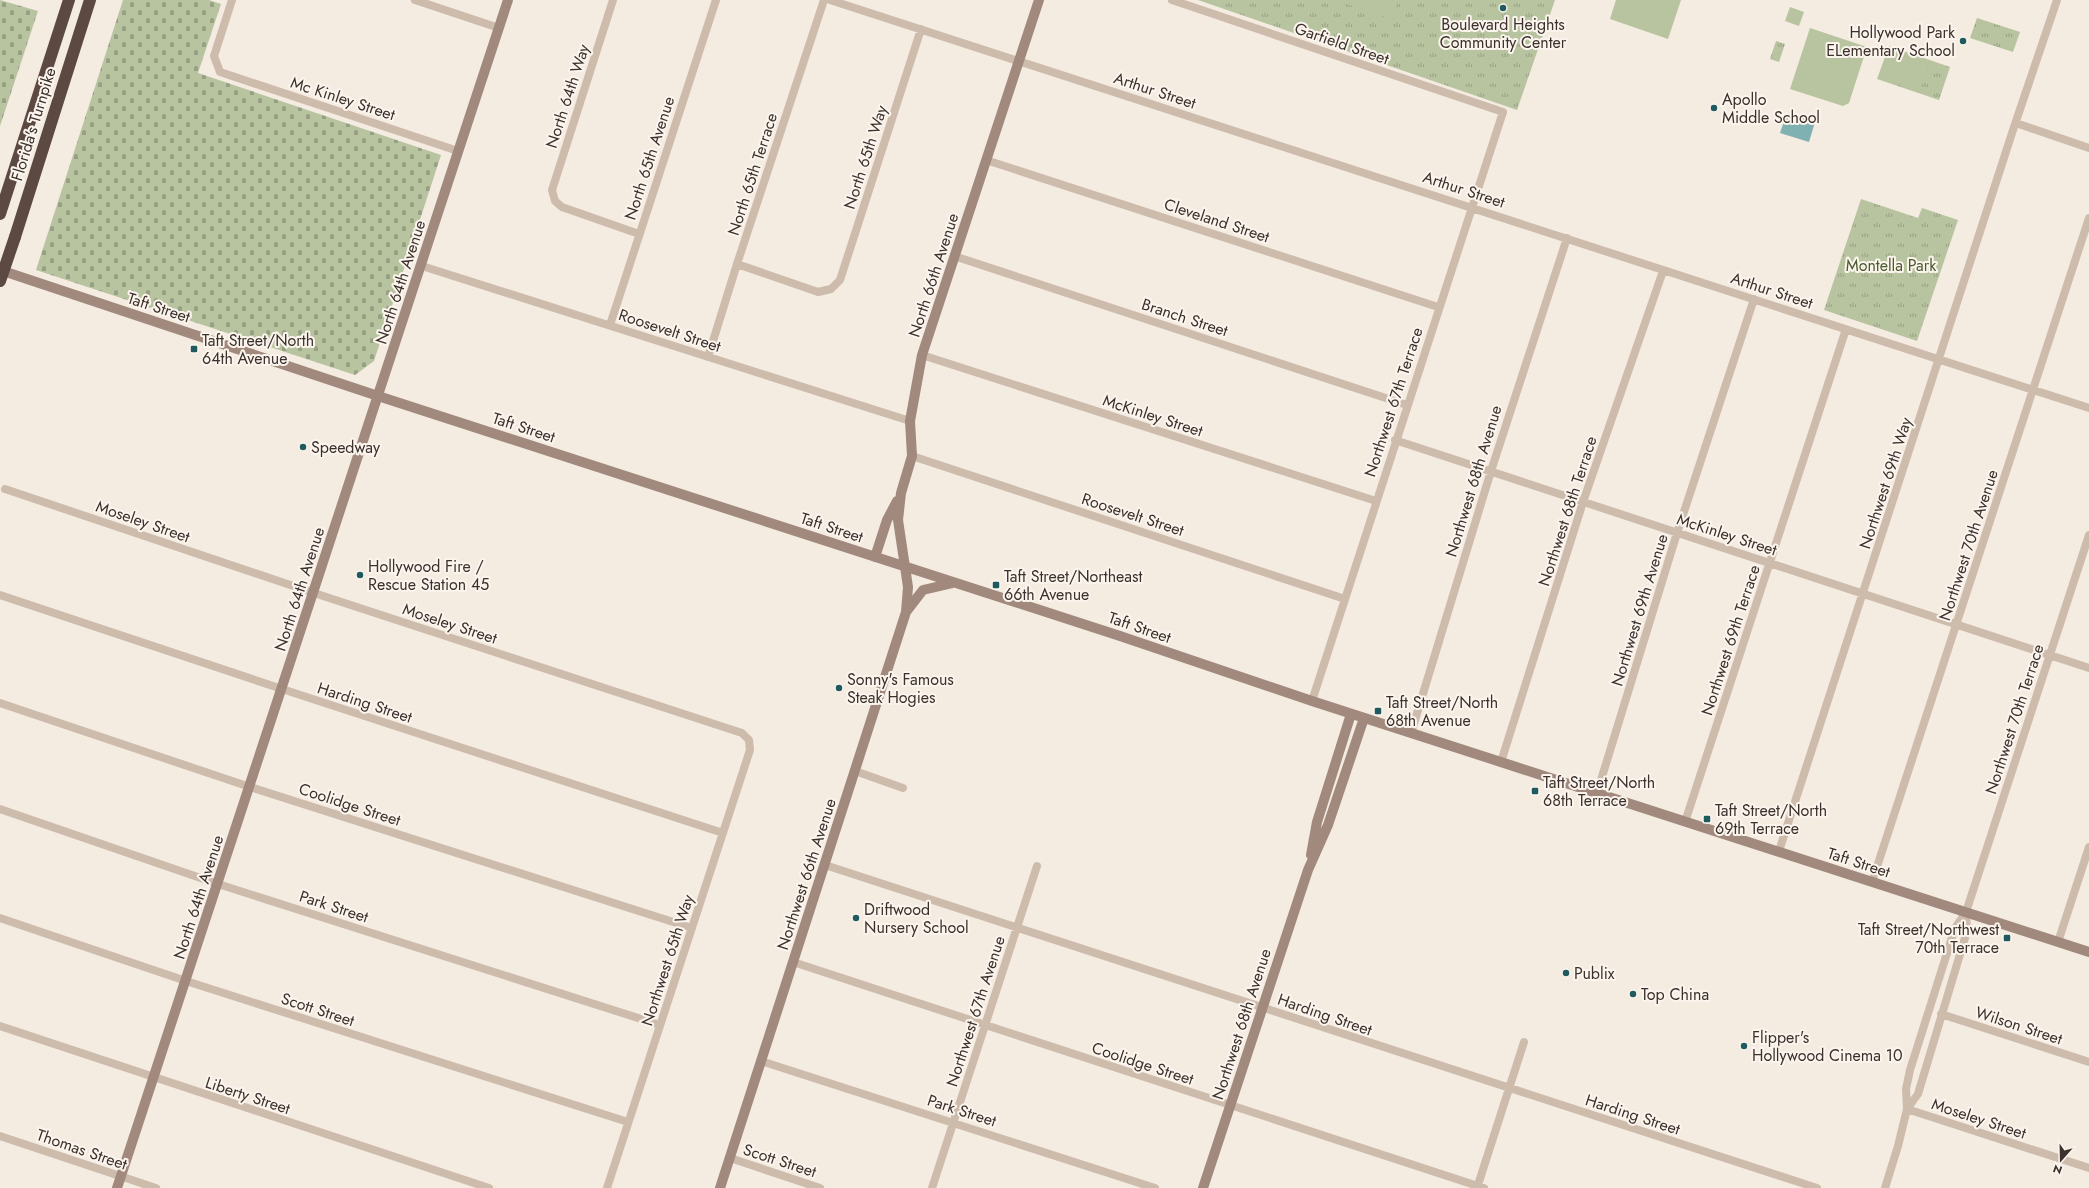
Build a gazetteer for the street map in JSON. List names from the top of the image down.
{
  "streets": {
    "highway": ["Florida's Turnpike"],
    "street": [
      "Garfield Street",
      "Arthur Street",
      "North 64th Way",
      "Mc Kinley Street",
      "North 65th Way",
      "North 65th Avenue",
      "North 65th Terrace",
      "Cleveland Street",
      "North 66th Avenue",
      "North 64th Avenue",
      "Taft Street",
      "Branch Street",
      "Roosevelt Street",
      "Northwest 67th Terrace",
      "McKinley Street",
      "Northwest 68th Avenue",
      "Northwest 69th Way",
      "Northwest 68th Terrace",
      "Moseley Street",
      "Northwest 70th Avenue",
      "Northwest 69th Avenue",
      "Northwest 69th Terrace",
      "Harding Street",
      "Northwest 70th Terrace",
      "Coolidge Street",
      "Northwest 66th Avenue",
      "Park Street",
      "Northwest 65th Way",
      "Scott Street",
      "Northwest 67th Avenue",
      "Wilson Street",
      "Liberty Street",
      "Thomas Street"
    ]
  },
  "crossings": [
    ["Garfield Street", "Northwest 67th Terrace"],
    ["Arthur Street", "North 65th Way"],
    ["Arthur Street", "North 66th Avenue"],
    ["Arthur Street", "Northwest 67th Terrace"],
    ["Arthur Street", "Northwest 68th Avenue"],
    ["Arthur Street", "Northwest 69th Way"],
    ["Arthur Street", "Northwest 68th Terrace"],
    ["Arthur Street", "Northwest 70th Avenue"],
    ["Arthur Street", "Northwest 69th Avenue"],
    ["Arthur Street", "Northwest 69th Terrace"],
    ["North 64th Way", "North 65th Avenue"],
    ["Mc Kinley Street", "North 64th Avenue"],
    ["North 65th Way", "North 65th Terrace"],
    ["North 65th Avenue", "Roosevelt Street"],
    ["North 65th Terrace", "Roosevelt Street"],
    ["Cleveland Street", "North 66th Avenue"],
    ["Cleveland Street", "Northwest 67th Terrace"],
    ["North 66th Avenue", "Taft Street"],
    ["North 66th Avenue", "Branch Street"],
    ["North 66th Avenue", "Roosevelt Street"],
    ["North 66th Avenue", "McKinley Street"],
    ["North 66th Avenue", "Northwest 66th Avenue"],
    ["North 64th Avenue", "Taft Street"],
    ["North 64th Avenue", "Roosevelt Street"],
    ["North 64th Avenue", "Moseley Street"],
    ["North 64th Avenue", "Harding Street"],
    ["North 64th Avenue", "Coolidge Street"],
    ["North 64th Avenue", "Park Street"],
    ["North 64th Avenue", "Scott Street"],
    ["North 64th Avenue", "Liberty Street"],
    ["North 64th Avenue", "Thomas Street"],
    ["Taft Street", "Northwest 67th Terrace"],
    ["Taft Street", "Northwest 68th Avenue"],
    ["Taft Street", "Northwest 69th Way"],
    ["Taft Street", "Northwest 68th Terrace"],
    ["Taft Street", "Northwest 70th Avenue"],
    ["Taft Street", "Northwest 69th Avenue"],
    ["Taft Street", "Northwest 69th Terrace"],
    ["Taft Street", "Northwest 70th Terrace"],
    ["Taft Street", "Northwest 66th Avenue"],
    ["Branch Street", "Northwest 67th Terrace"],
    ["Roosevelt Street", "Northwest 67th Terrace"],
    ["Northwest 67th Terrace", "McKinley Street"],
    ["McKinley Street", "Northwest 68th Avenue"],
    ["McKinley Street", "Northwest 69th Way"],
    ["McKinley Street", "Northwest 68th Terrace"],
    ["McKinley Street", "Northwest 70th Avenue"],
    ["McKinley Street", "Northwest 69th Avenue"],
    ["McKinley Street", "Northwest 69th Terrace"],
    ["McKinley Street", "Northwest 70th Terrace"],
    ["Northwest 68th Avenue", "Harding Street"],
    ["Northwest 68th Avenue", "Coolidge Street"],
    ["Moseley Street", "Northwest 65th Way"],
    ["Harding Street", "Northwest 66th Avenue"],
    ["Harding Street", "Northwest 65th Way"],
    ["Harding Street", "Northwest 67th Avenue"],
    ["Coolidge Street", "Northwest 66th Avenue"],
    ["Coolidge Street", "Northwest 65th Way"],
    ["Coolidge Street", "Northwest 67th Avenue"],
    ["Northwest 66th Avenue", "Park Street"],
    ["Northwest 66th Avenue", "Scott Street"],
    ["Park Street", "Northwest 65th Way"],
    ["Park Street", "Northwest 67th Avenue"],
    ["Northwest 65th Way", "Scott Street"]
  ],
  "parks": ["Montella Park"],
  "places": {
    "other": [
      "Boulevard Heights Community Center",
      "Hollywood Park ELementary School",
      "Apollo Middle School",
      "Speedway",
      "Hollywood Fire / Rescue Station 45",
      "Sonny's Famous Steak Hogies",
      "Driftwood Nursery School",
      "Publix",
      "Top China",
      "Flipper's Hollywood Cinema 10"
    ],
    "transit": [
      "Taft Street/North 64th Avenue",
      "Taft Street/Northeast 66th Avenue",
      "Taft Street/North 68th Avenue",
      "Taft Street/North 68th Terrace",
      "Taft Street/North 69th Terrace",
      "Taft Street/Northwest 70th Terrace"
    ]
  },
  "north": "bottom"
}
